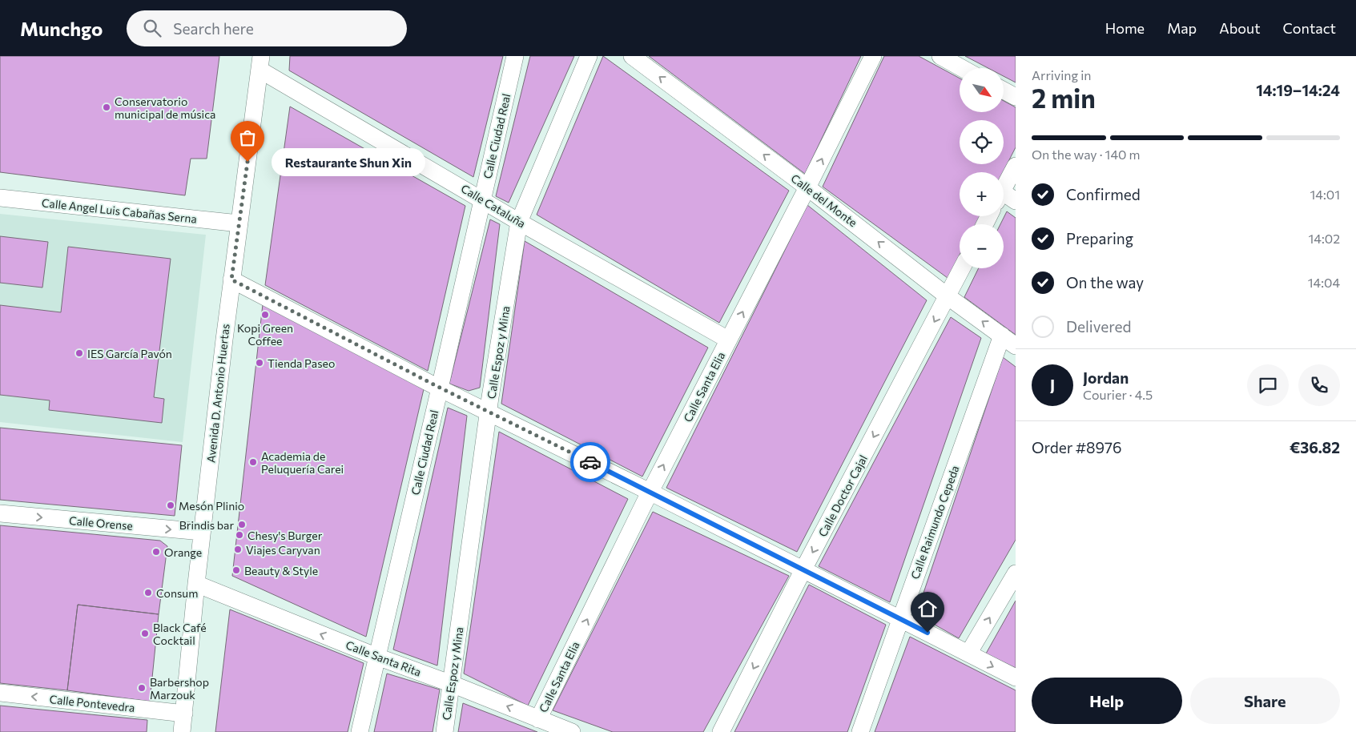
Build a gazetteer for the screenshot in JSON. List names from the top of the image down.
{
  "streets": {
    "street": [
      "Calle Ciudad Real",
      "Calle del Monte",
      "Calle Cataluña",
      "Calle Angel Luis Cabañas Serna",
      "Calle Espoz y Mina",
      "Calle Santa Elia",
      "Avenida D. Antonio Huertas",
      "Calle Doctor Cajal",
      "Calle Raimundo Cepeda",
      "Calle Orense",
      "Calle Santa Rita",
      "Calle Pontevedra"
    ]
  },
  "crossings": [
    ["Calle Ciudad Real", "Calle Cataluña"],
    ["Calle Ciudad Real", "Calle Santa Rita"],
    ["Calle del Monte", "Calle Santa Elia"],
    ["Calle del Monte", "Calle Doctor Cajal"],
    ["Calle del Monte", "Calle Raimundo Cepeda"],
    ["Calle Cataluña", "Calle Espoz y Mina"],
    ["Calle Cataluña", "Calle Santa Elia"],
    ["Calle Cataluña", "Avenida D. Antonio Huertas"],
    ["Calle Angel Luis Cabañas Serna", "Avenida D. Antonio Huertas"],
    ["Calle Espoz y Mina", "Calle Santa Rita"],
    ["Calle Santa Elia", "Calle Santa Rita"],
    ["Avenida D. Antonio Huertas", "Calle Orense"],
    ["Avenida D. Antonio Huertas", "Calle Santa Rita"],
    ["Avenida D. Antonio Huertas", "Calle Pontevedra"]
  ],
  "one_way": [
    "Calle del Monte",
    "Calle Santa Elia",
    "Calle Doctor Cajal",
    "Calle Orense",
    "Calle Santa Rita",
    "Calle Pontevedra"
  ],
  "places": [
    "Conservatorio municipal de música",
    "Restaurante Shun Xin",
    "Kopi Green Coffee",
    "IES García Pavón",
    "Tienda Paseo",
    "Academia de Peluquería Carei",
    "Mesón Plinio",
    "Brindis bar",
    "Chesy's Burger",
    "Viajes Caryvan",
    "Orange",
    "Beauty & Style",
    "Consum",
    "Black Café Cocktail",
    "Barbershop Marzouk"
  ],
  "north": "bottom right",
  "page": {
    "header": "Munchgo",
    "search": "Search here",
    "nav": [
      "Home",
      "Map",
      "About",
      "Contact"
    ],
    "heading": ["2 min", "Arriving in", "14:19–14:24"],
    "panel": [
      "Jordan",
      "Courier · 4.5",
      "Order #8976",
      "€36.82"
    ],
    "map_buttons": ["+", "−"],
    "bar": "On the way · 140 m",
    "bubble": "Restaurante Shun Xin",
    "list": [
      ["Confirmed", "14:01"],
      ["Preparing", "14:02"],
      ["On the way", "14:04"],
      "Delivered"
    ],
    "round": "J",
    "buttons": ["Help", "Share"]
  }
}
